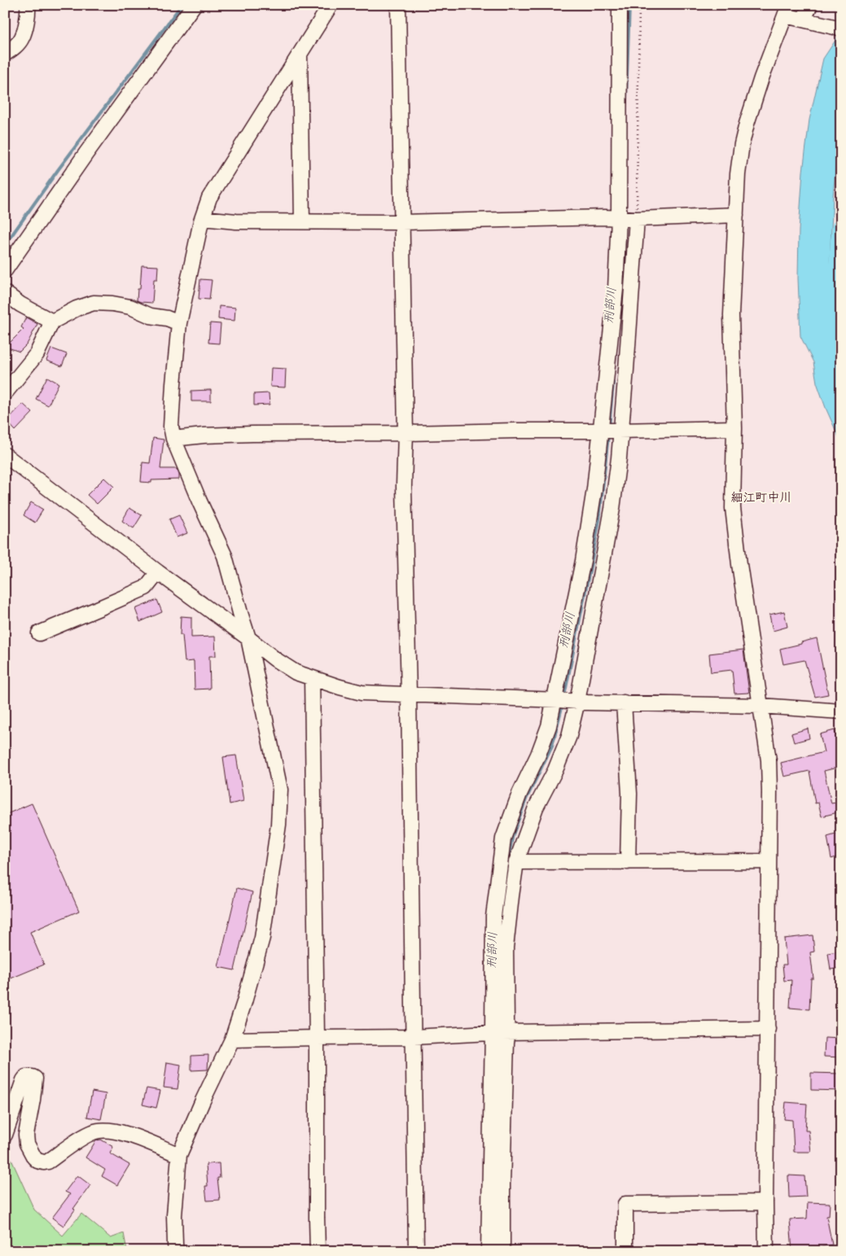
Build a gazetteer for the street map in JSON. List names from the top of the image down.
{
  "districts": ["細江町中川"],
  "water": ["刑部川"]
}
